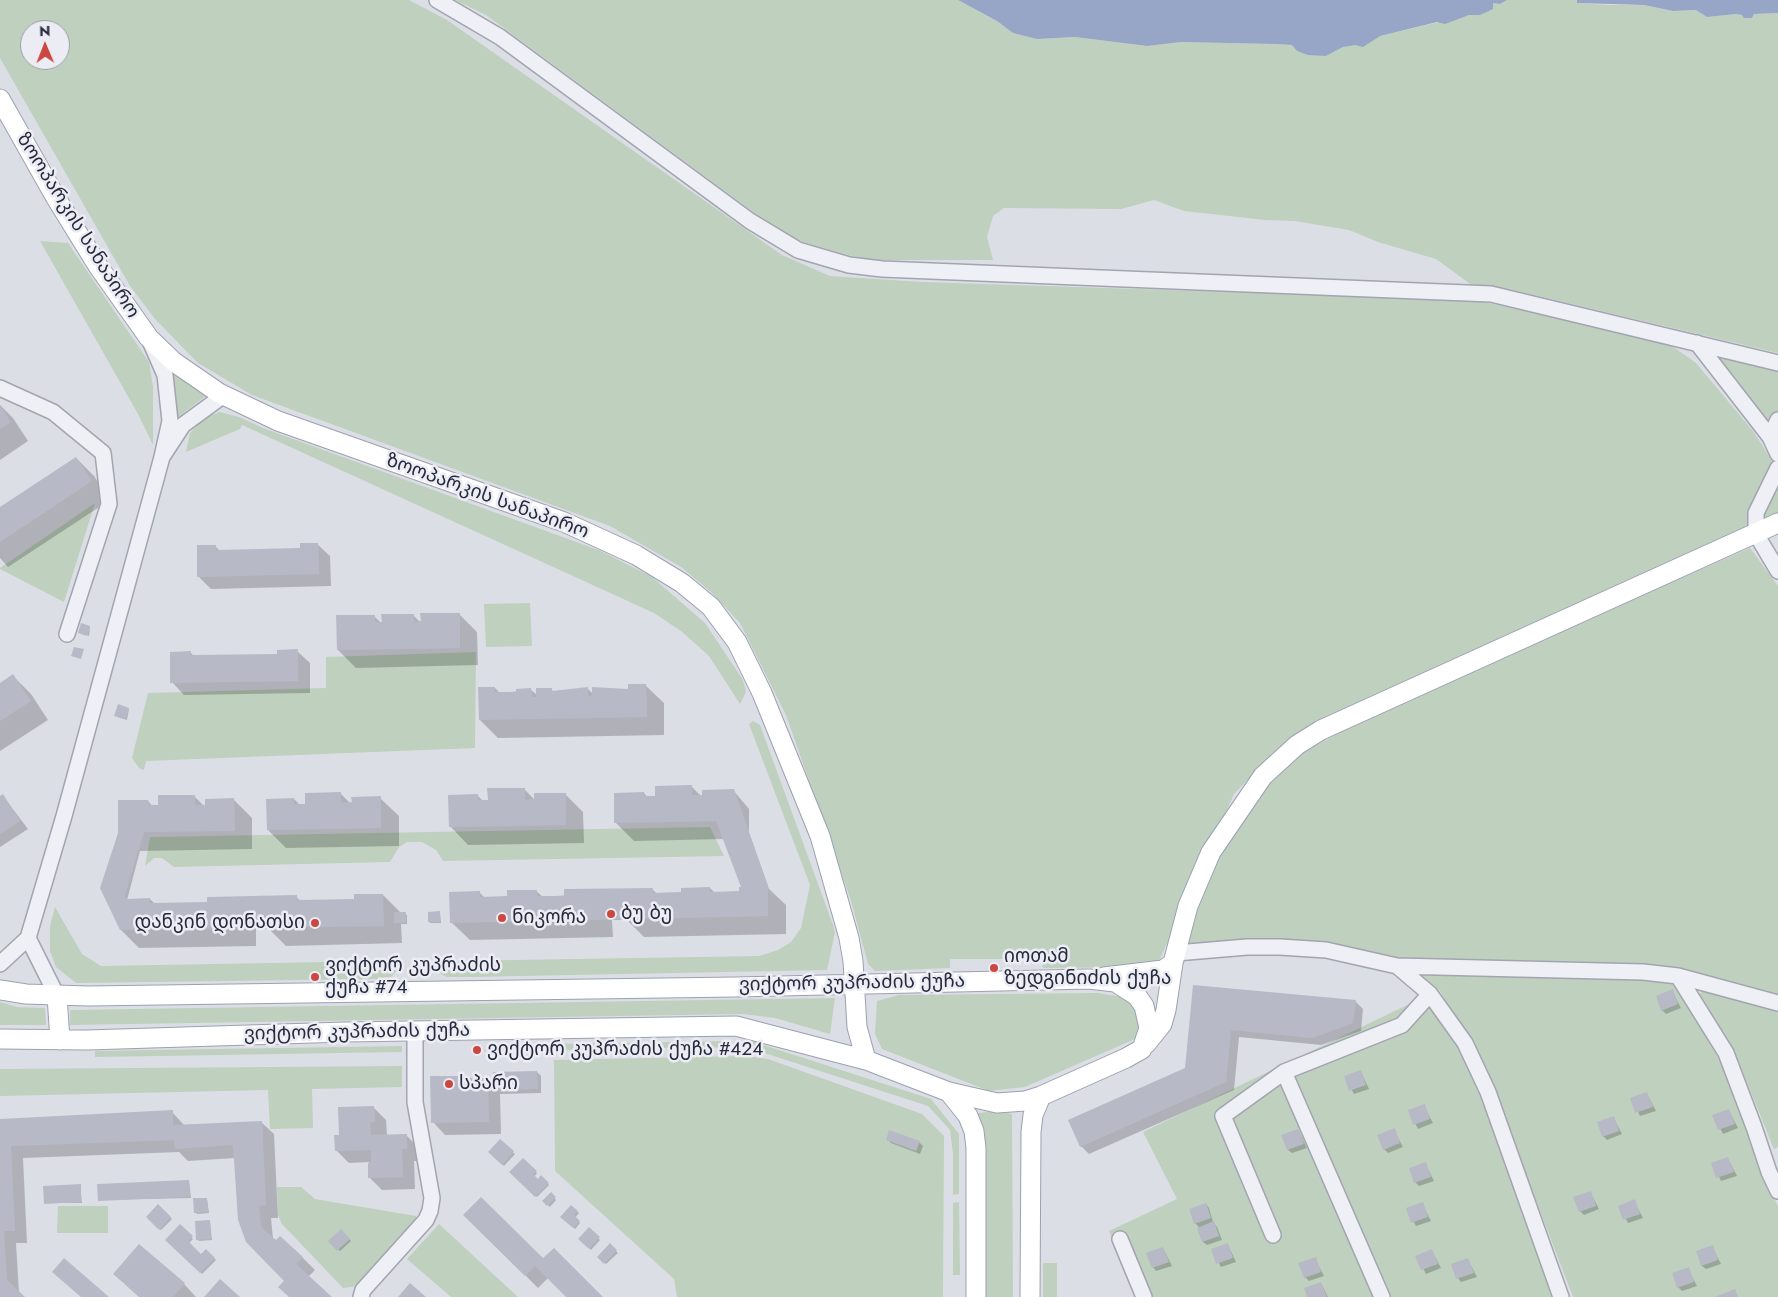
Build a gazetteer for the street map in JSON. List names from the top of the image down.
{
  "streets": {
    "main road": ["ზოოპარკის სანაპირო", "ვიქტორ კუპრაძის ქუჩა"]
  },
  "crossings": [
    ["ზოოპარკის სანაპირო", "ვიქტორ კუპრაძის ქუჩა"]
  ],
  "places": [
    "ბუ ბუ",
    "ნიკორა",
    "დანკინ დონათსი",
    "იოთამ ზედგინიძის ქუჩა",
    "ვიქტორ კუპრაძის ქუჩა #74",
    "ვიქტორ კუპრაძის ქუჩა #424",
    "სპარი"
  ],
  "north": "top"
}
